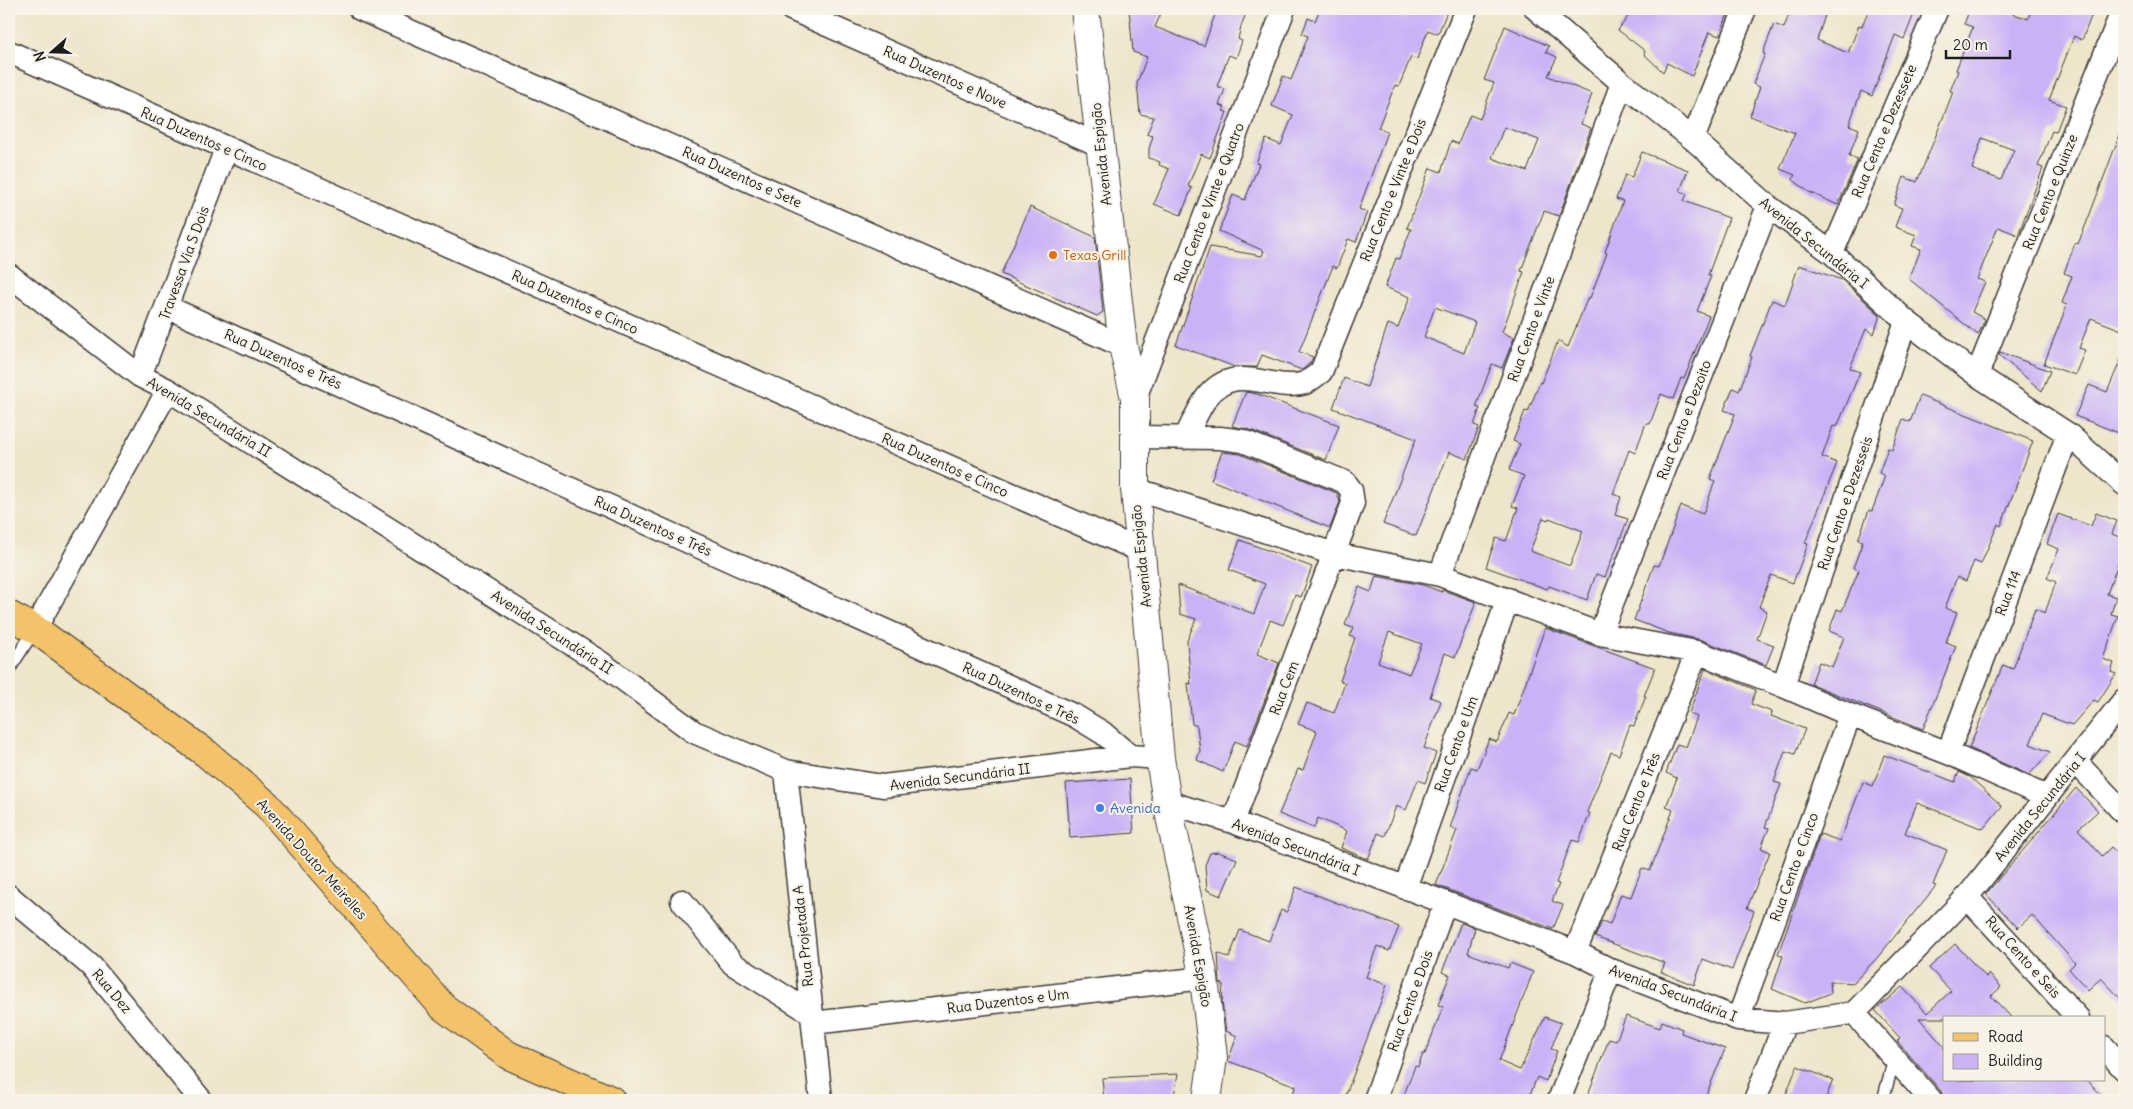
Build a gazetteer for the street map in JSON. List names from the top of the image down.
{
  "streets": {
    "main road": ["Avenida Doutor Meirelles"],
    "street": [
      "Rua Duzentos e Nove",
      "Rua Cento e Dezessete",
      "Rua Duzentos e Cinco",
      "Avenida Espigão",
      "Rua Duzentos e Sete",
      "Rua Cento e Vinte e Dois",
      "Rua Cento e Quinze",
      "Rua Cento e Vinte e Quatro",
      "Avenida Secundária I",
      "Travessa Via S Dois",
      "Rua Cento e Vinte",
      "Rua Duzentos e Três",
      "Avenida Secundária II",
      "Rua Cento e Dezoito",
      "Rua Cento e Dezesseis",
      "Rua 114",
      "Rua Cem",
      "Rua Cento e Um",
      "Rua Cento e Três",
      "Rua Cento e Cinco",
      "Rua Projetada A",
      "Rua Cento e Seis",
      "Rua Dez",
      "Rua Duzentos e Um",
      "Rua Cento e Dois"
    ]
  },
  "crossings": [
    ["Rua Duzentos e Nove", "Avenida Espigão"],
    ["Rua Cento e Dezessete", "Avenida Secundária I"],
    ["Rua Duzentos e Cinco", "Avenida Espigão"],
    ["Rua Duzentos e Cinco", "Travessa Via S Dois"],
    ["Avenida Espigão", "Rua Duzentos e Sete"],
    ["Avenida Espigão", "Rua Cento e Vinte e Quatro"],
    ["Avenida Espigão", "Avenida Secundária I"],
    ["Avenida Espigão", "Avenida Secundária II"],
    ["Avenida Espigão", "Rua Cem"],
    ["Avenida Espigão", "Rua Duzentos e Um"],
    ["Rua Cento e Vinte e Dois", "Rua Cem"],
    ["Rua Cento e Quinze", "Avenida Secundária I"],
    ["Avenida Secundária I", "Rua Cento e Vinte"],
    ["Avenida Secundária I", "Rua Cento e Dezoito"],
    ["Avenida Secundária I", "Rua Cento e Dezesseis"],
    ["Avenida Secundária I", "Rua 114"],
    ["Avenida Secundária I", "Rua Cem"],
    ["Avenida Secundária I", "Rua Cento e Um"],
    ["Avenida Secundária I", "Rua Cento e Três"],
    ["Avenida Secundária I", "Rua Cento e Cinco"],
    ["Avenida Secundária I", "Rua Cento e Seis"],
    ["Avenida Secundária I", "Rua Cento e Dois"],
    ["Travessa Via S Dois", "Rua Duzentos e Três"],
    ["Travessa Via S Dois", "Avenida Secundária II"],
    ["Rua Duzentos e Três", "Avenida Secundária II"],
    ["Avenida Secundária II", "Rua Projetada A"],
    ["Rua Projetada A", "Rua Duzentos e Um"]
  ],
  "places": ["Texas Grill", "Avenida"],
  "legend": ["Road", "Building"],
  "scale_bar": "20 m",
  "north": "left"
}
